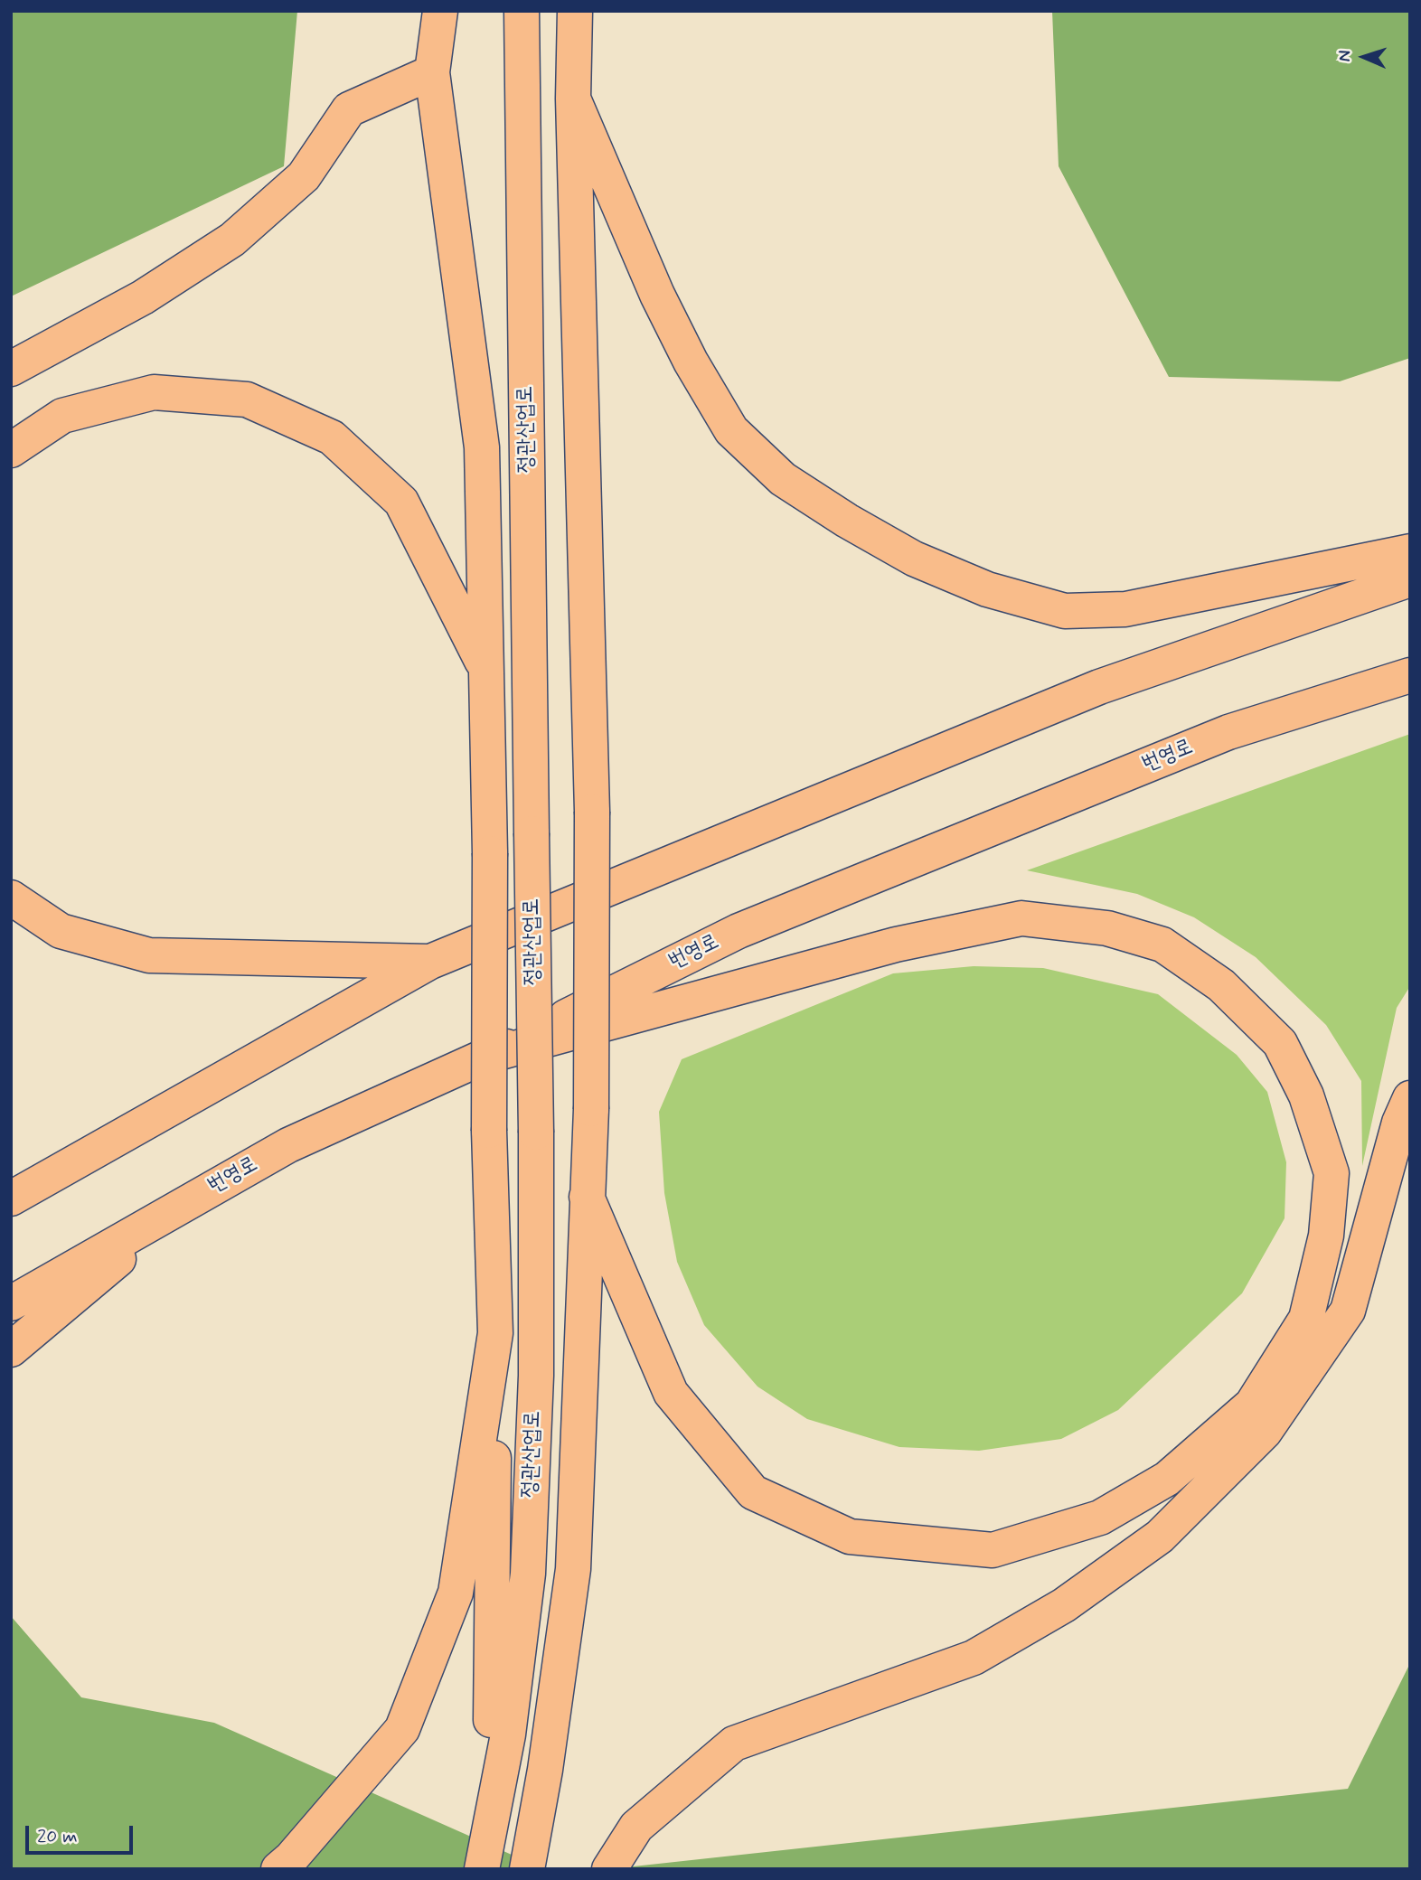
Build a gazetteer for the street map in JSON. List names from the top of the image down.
{
  "streets": {
    "highway": ["정관산업로", "번영로"]
  },
  "scale_bar": "20 m",
  "north": "left"
}
